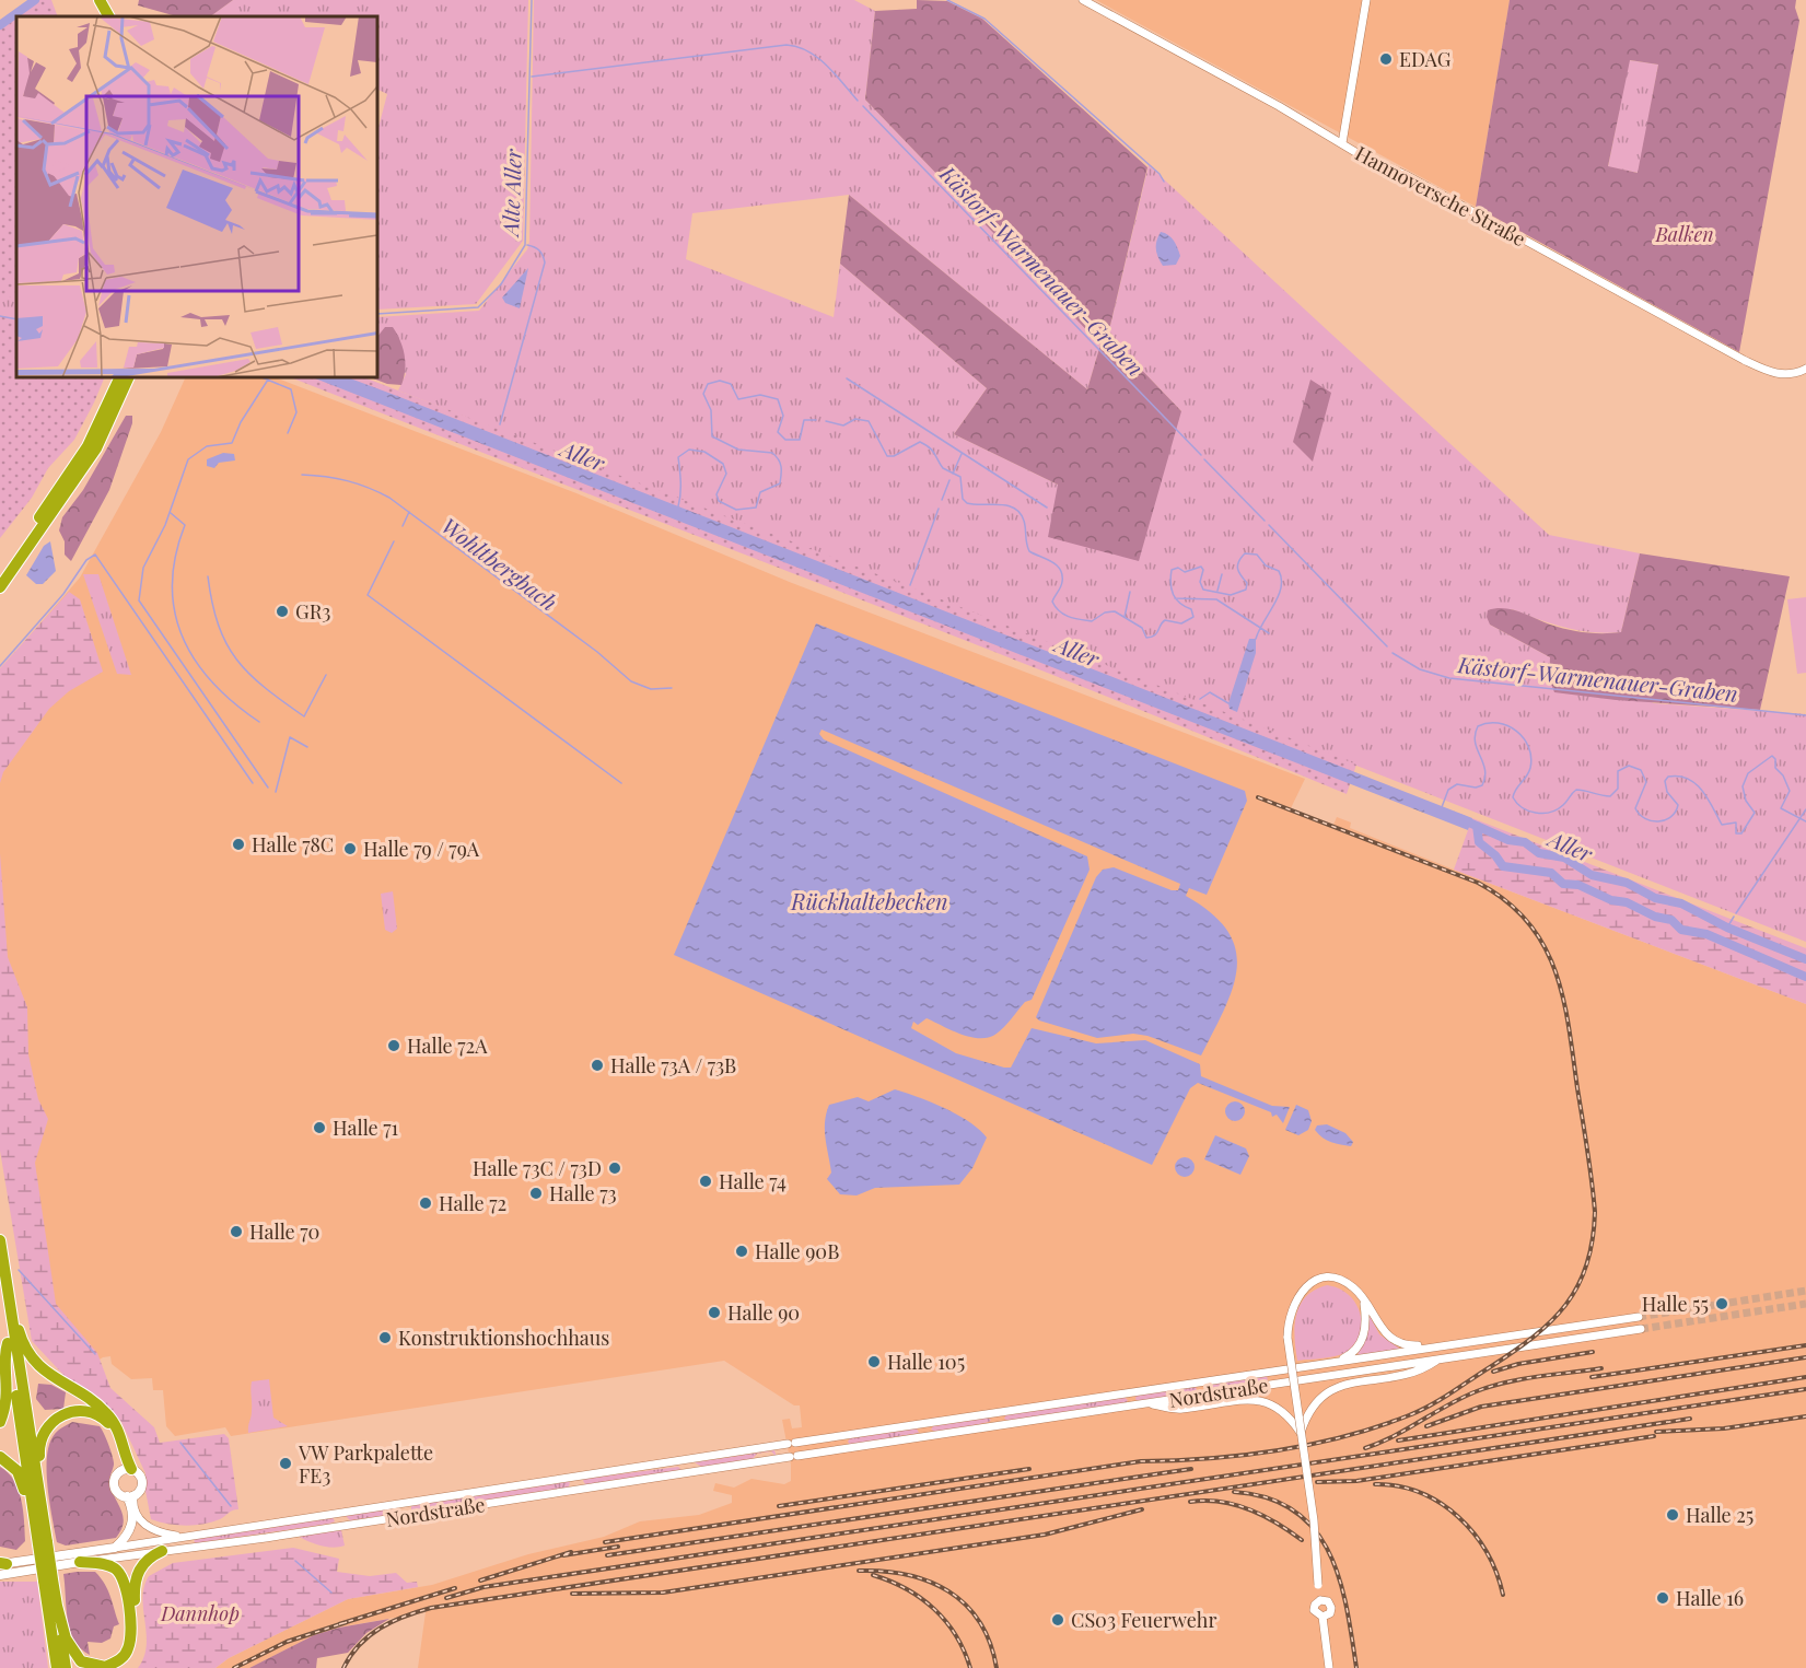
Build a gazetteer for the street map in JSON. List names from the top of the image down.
{
  "streets": {
    "street": ["Hannoversche Straße", "Nordstraße"]
  },
  "water": [
    "Alte Aller",
    "Kästorf-Warmenauer-Graben",
    "Aller",
    "Wohltbergbach",
    "Rückhaltebecken"
  ],
  "parks": ["Balken", "Dannhop"],
  "places": [
    "EDAG",
    "GR3",
    "Halle 78C",
    "Halle 79 / 79A",
    "Halle 72A",
    "Halle 73A / 73B",
    "Halle 71",
    "Halle 73C / 73D",
    "Halle 74",
    "Halle 73",
    "Halle 72",
    "Halle 70",
    "Halle 90B",
    "Halle 55",
    "Halle 90",
    "Konstruktionshochhaus",
    "Halle 105",
    "VW Parkpalette FE3",
    "Halle 25",
    "Halle 16",
    "CS03 Feuerwehr"
  ]
}
